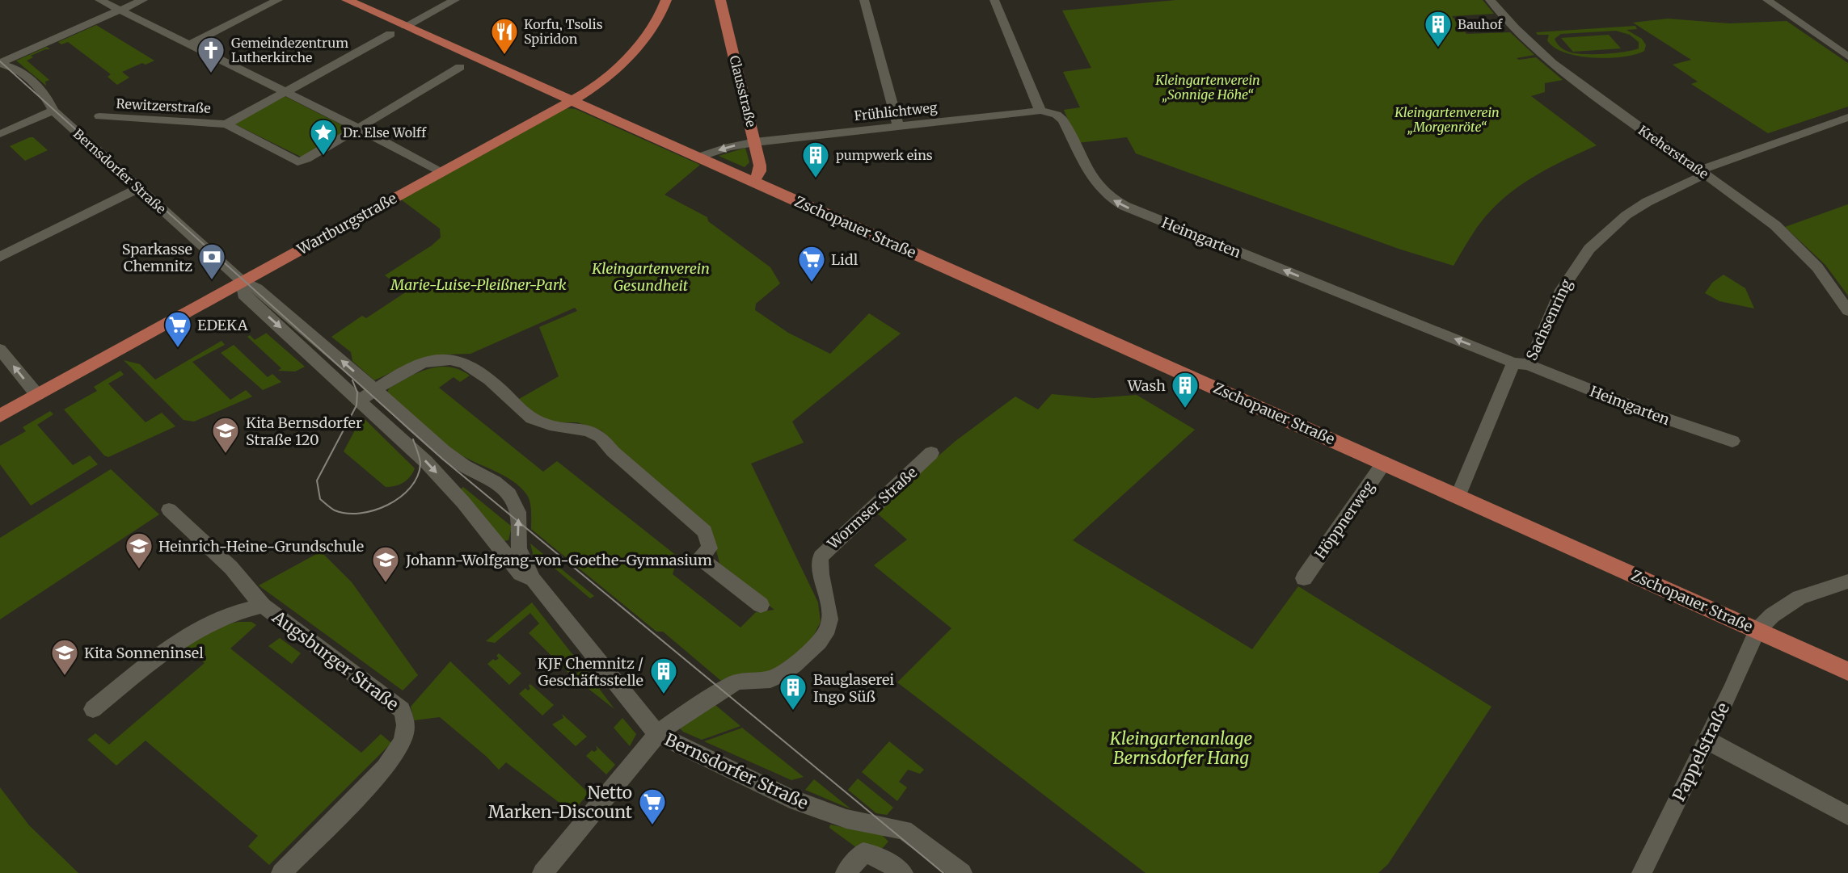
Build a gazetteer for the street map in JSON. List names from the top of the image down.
{
  "streets": {
    "main road": ["Clausstraße", "Wartburgstraße", "Zschopauer Straße"],
    "street": [
      "Rewitzerstraße",
      "Frühlichtweg",
      "Kreherstraße",
      "Bernsdorfer Straße",
      "Heimgarten",
      "Sachsenring",
      "Wormser Straße",
      "Höppnerweg",
      "Augsburger Straße",
      "Pappelstraße"
    ]
  },
  "crossings": [
    ["Clausstraße", "Frühlichtweg"],
    ["Clausstraße", "Zschopauer Straße"],
    ["Frühlichtweg", "Heimgarten"],
    ["Kreherstraße", "Sachsenring"],
    ["Bernsdorfer Straße", "Wartburgstraße"],
    ["Bernsdorfer Straße", "Wormser Straße"],
    ["Wartburgstraße", "Zschopauer Straße"],
    ["Zschopauer Straße", "Sachsenring"],
    ["Zschopauer Straße", "Höppnerweg"],
    ["Zschopauer Straße", "Pappelstraße"],
    ["Heimgarten", "Sachsenring"]
  ],
  "one_way": ["Heimgarten"],
  "parks": [
    "Kleingartenverein „Sonnige Höhe“",
    "Kleingartenverein „Morgenröte“",
    "Kleingartenverein Gesundheit",
    "Marie-Luise-Pleißner-Park",
    "Kleingartenanlage Bernsdorfer Hang"
  ],
  "places": {
    "building": [
      "Bauhof",
      "pumpwerk eins",
      "Wash",
      "KJF Chemnitz / Geschäftsstelle",
      "Bauglaserei Ingo Süß"
    ],
    "restaurant": ["Korfu, Tsolis Spiridon"],
    "church": ["Gemeindezentrum Lutherkirche"],
    "place": ["Dr. Else Wolff"],
    "bank": ["Sparkasse Chemnitz"],
    "supermarket": ["Lidl", "EDEKA", "Netto Marken-Discount"],
    "school or university": [
      "Kita Bernsdorfer Straße 120",
      "Heinrich-Heine-Grundschule",
      "Johann-Wolfgang-von-Goethe-Gymnasium",
      "Kita Sonneninsel"
    ]
  }
}
